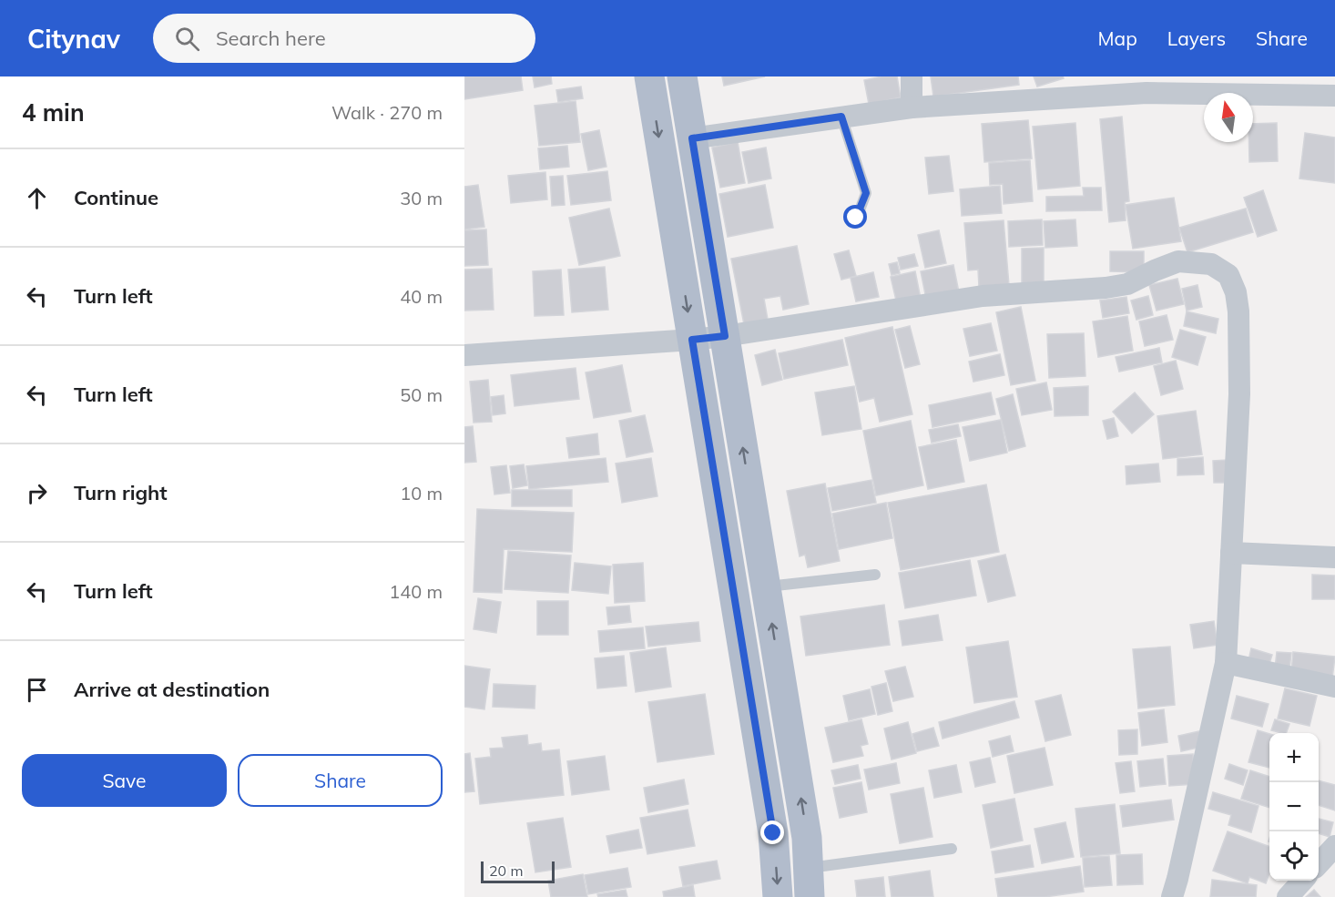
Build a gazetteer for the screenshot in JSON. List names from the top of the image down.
{
  "scale_bar": "20 m",
  "north": "top",
  "page": {
    "header": "Citynav",
    "search": "Search here",
    "nav": ["Map", "Layers", "Share"],
    "heading": ["4 min", "Walk · 270 m"],
    "list": [
      ["Continue", "30 m"],
      ["Turn left", "40 m"],
      ["Turn left", "50 m"],
      ["Turn right", "10 m"],
      ["Turn left", "140 m"],
      "Arrive at destination"
    ],
    "map_buttons": ["+", "−"],
    "buttons": ["Save", "Share"],
    "scale": "20 m"
  }
}
